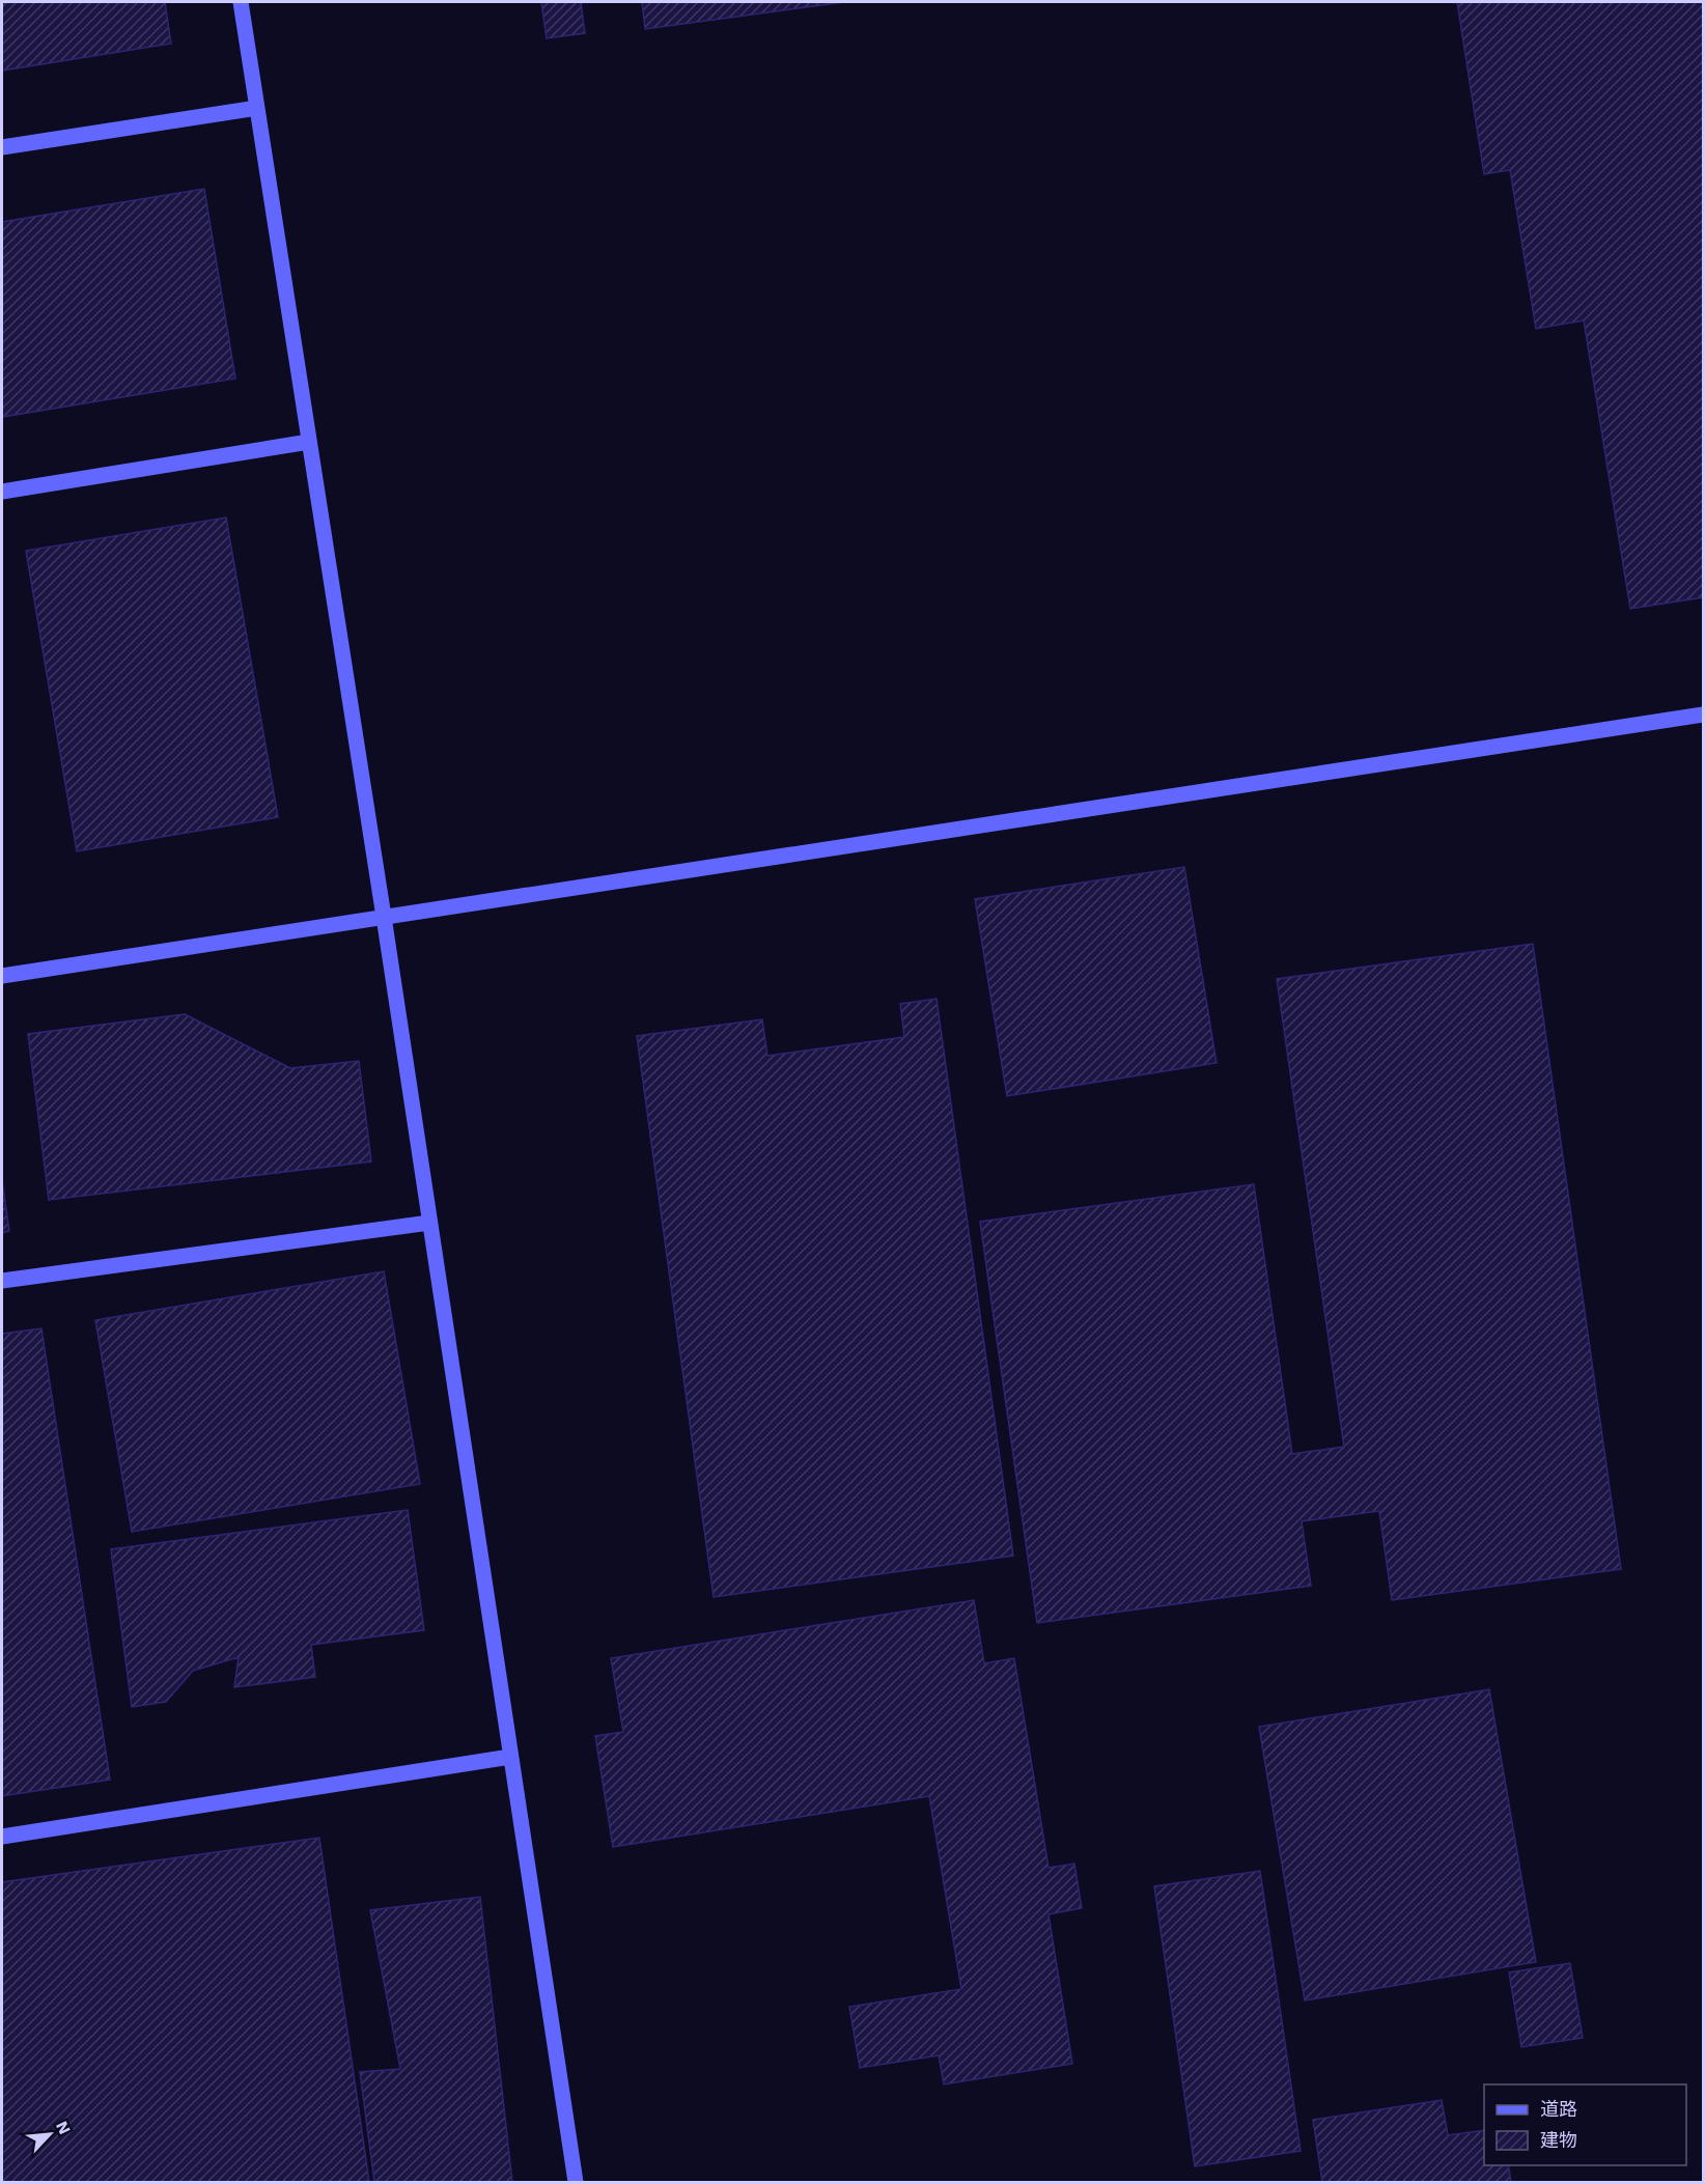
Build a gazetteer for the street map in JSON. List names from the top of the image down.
{
  "legend": ["道路", "建物"],
  "north": "top right"
}
